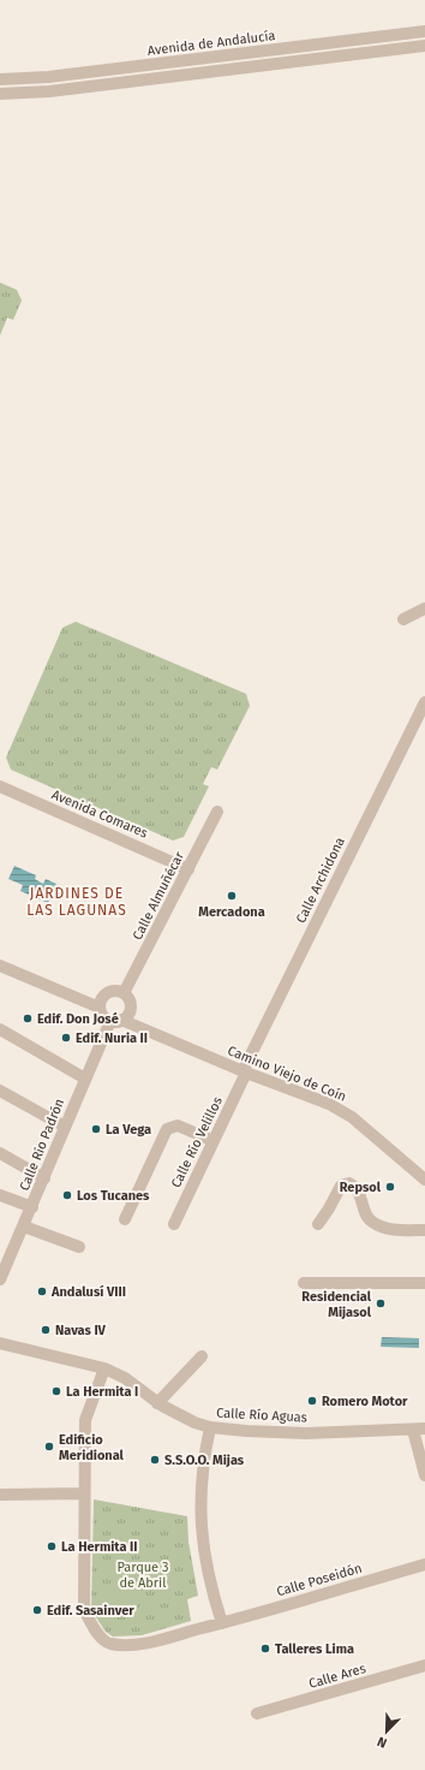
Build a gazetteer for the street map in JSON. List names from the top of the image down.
{
  "streets": {
    "street": [
      "Avenida de Andalucía",
      "Avenida Comares",
      "Calle Archidona",
      "Calle Almuñécar",
      "Camino Viejo de Coín",
      "Calle Río Velillos",
      "Calle Río Padrón",
      "Calle Río Aguas",
      "Calle Poseidón",
      "Calle Ares"
    ]
  },
  "crossings": [
    ["Avenida Comares", "Calle Almuñécar"],
    ["Calle Archidona", "Camino Viejo de Coín"],
    ["Calle Archidona", "Calle Río Velillos"],
    ["Calle Almuñécar", "Camino Viejo de Coín"],
    ["Calle Almuñécar", "Calle Río Padrón"],
    ["Camino Viejo de Coín", "Calle Río Velillos"],
    ["Camino Viejo de Coín", "Calle Río Padrón"],
    ["Calle Río Aguas", "Calle Poseidón"]
  ],
  "districts": ["JARDINES DE LAS LAGUNAS"],
  "parks": ["Parque 3 de Abril"],
  "places": [
    "Mercadona",
    "Edif. Don José",
    "Edif. Nuria II",
    "La Vega",
    "Repsol",
    "Los Tucanes",
    "Andalusí VIII",
    "Residencial Mijasol",
    "Navas IV",
    "La Hermita I",
    "Romero Motor",
    "Edificio Meridional",
    "S.S.O.O. Mijas",
    "La Hermita II",
    "Edif. Sasainver",
    "Talleres Lima"
  ],
  "north": "bottom left"
}
